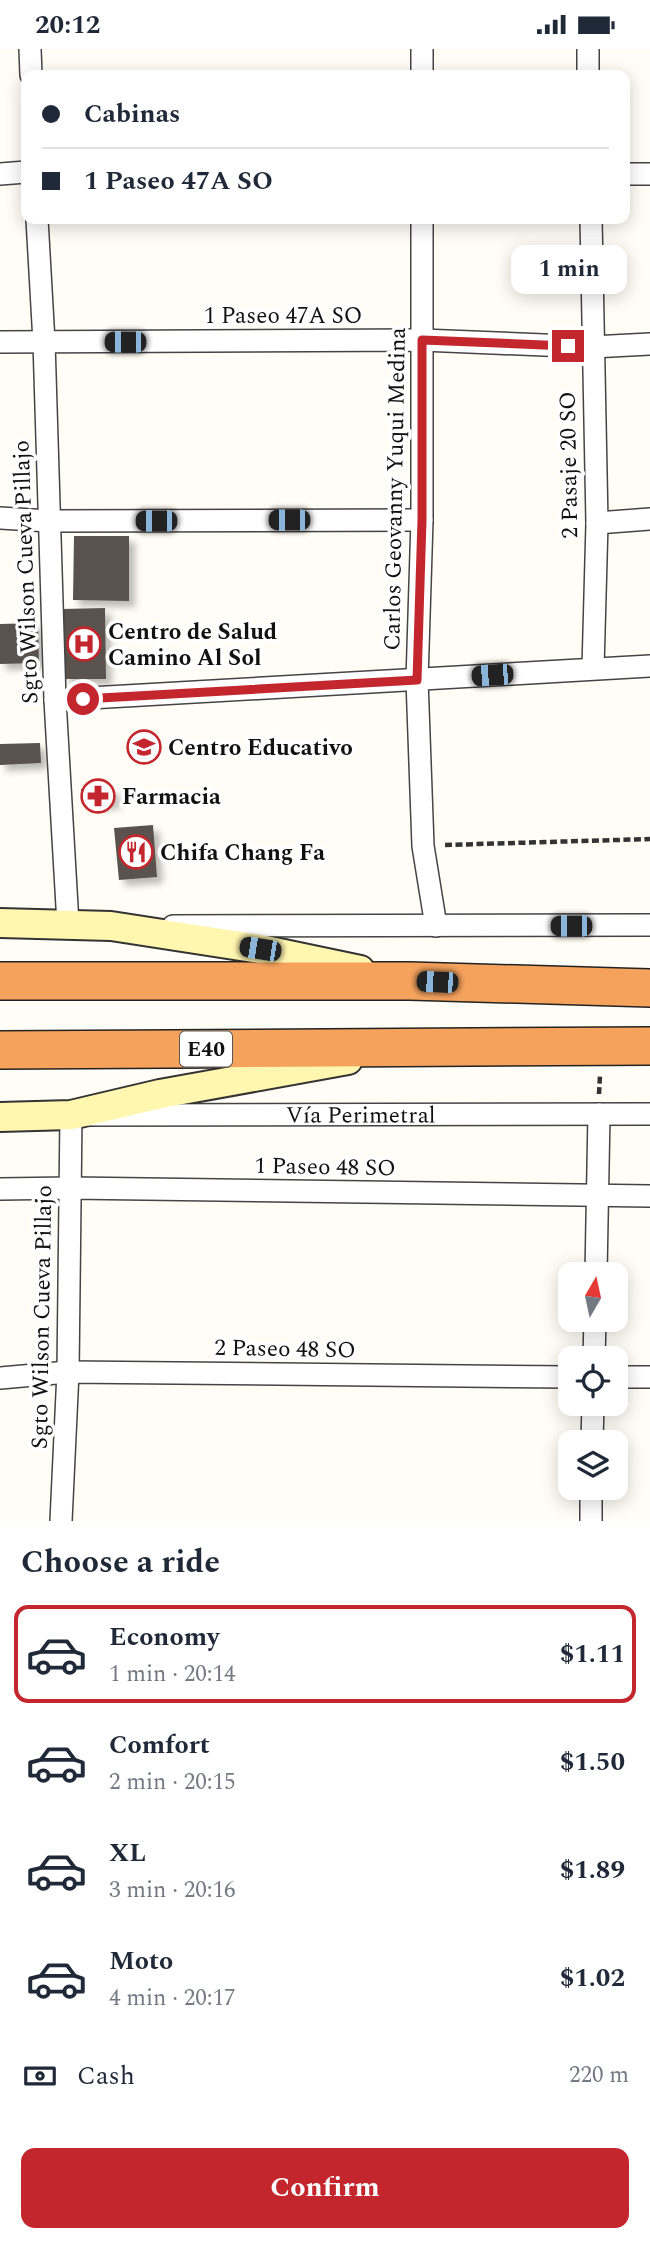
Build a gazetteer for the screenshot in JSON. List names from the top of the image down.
{
  "streets": {
    "highway": ["E40", "Vía Perimetral"],
    "street": [
      "1 Paseo 47A SO",
      "2 Pasaje 20 SO",
      "Carlos Geovanny Yuqui Medina",
      "Sgto Wilson Cueva Pillajo",
      "1 Paseo 48 SO",
      "2 Paseo 48 SO"
    ]
  },
  "crossings": [
    ["1 Paseo 47A SO", "2 Pasaje 20 SO"],
    ["1 Paseo 47A SO", "Carlos Geovanny Yuqui Medina"],
    ["1 Paseo 47A SO", "Sgto Wilson Cueva Pillajo"],
    ["Sgto Wilson Cueva Pillajo", "Vía Perimetral"],
    ["Sgto Wilson Cueva Pillajo", "1 Paseo 48 SO"],
    ["Sgto Wilson Cueva Pillajo", "2 Paseo 48 SO"]
  ],
  "places": {
    "hospital": ["Centro de Salud Camino Al Sol"],
    "school or university": ["Centro Educativo"],
    "pharmacy": ["Farmacia"],
    "restaurant": ["Chifa Chang Fa"]
  },
  "north": "top",
  "page": {
    "status": "20:12",
    "banner": ["Cabinas", "1 Paseo 47A SO"],
    "bubble": "1 min",
    "heading": "Choose a ride",
    "list": [
      {
        "name": "Economy",
        "note": "1 min · 20:14",
        "value": "$1.11"
      },
      {
        "name": "Comfort",
        "note": "2 min · 20:15",
        "value": "$1.50"
      },
      {
        "name": "XL",
        "note": "3 min · 20:16",
        "value": "$1.89"
      },
      {
        "name": "Moto",
        "note": "4 min · 20:17",
        "value": "$1.02"
      }
    ],
    "pay": ["Cash", "220 m"],
    "buttons": "Confirm"
  }
}
